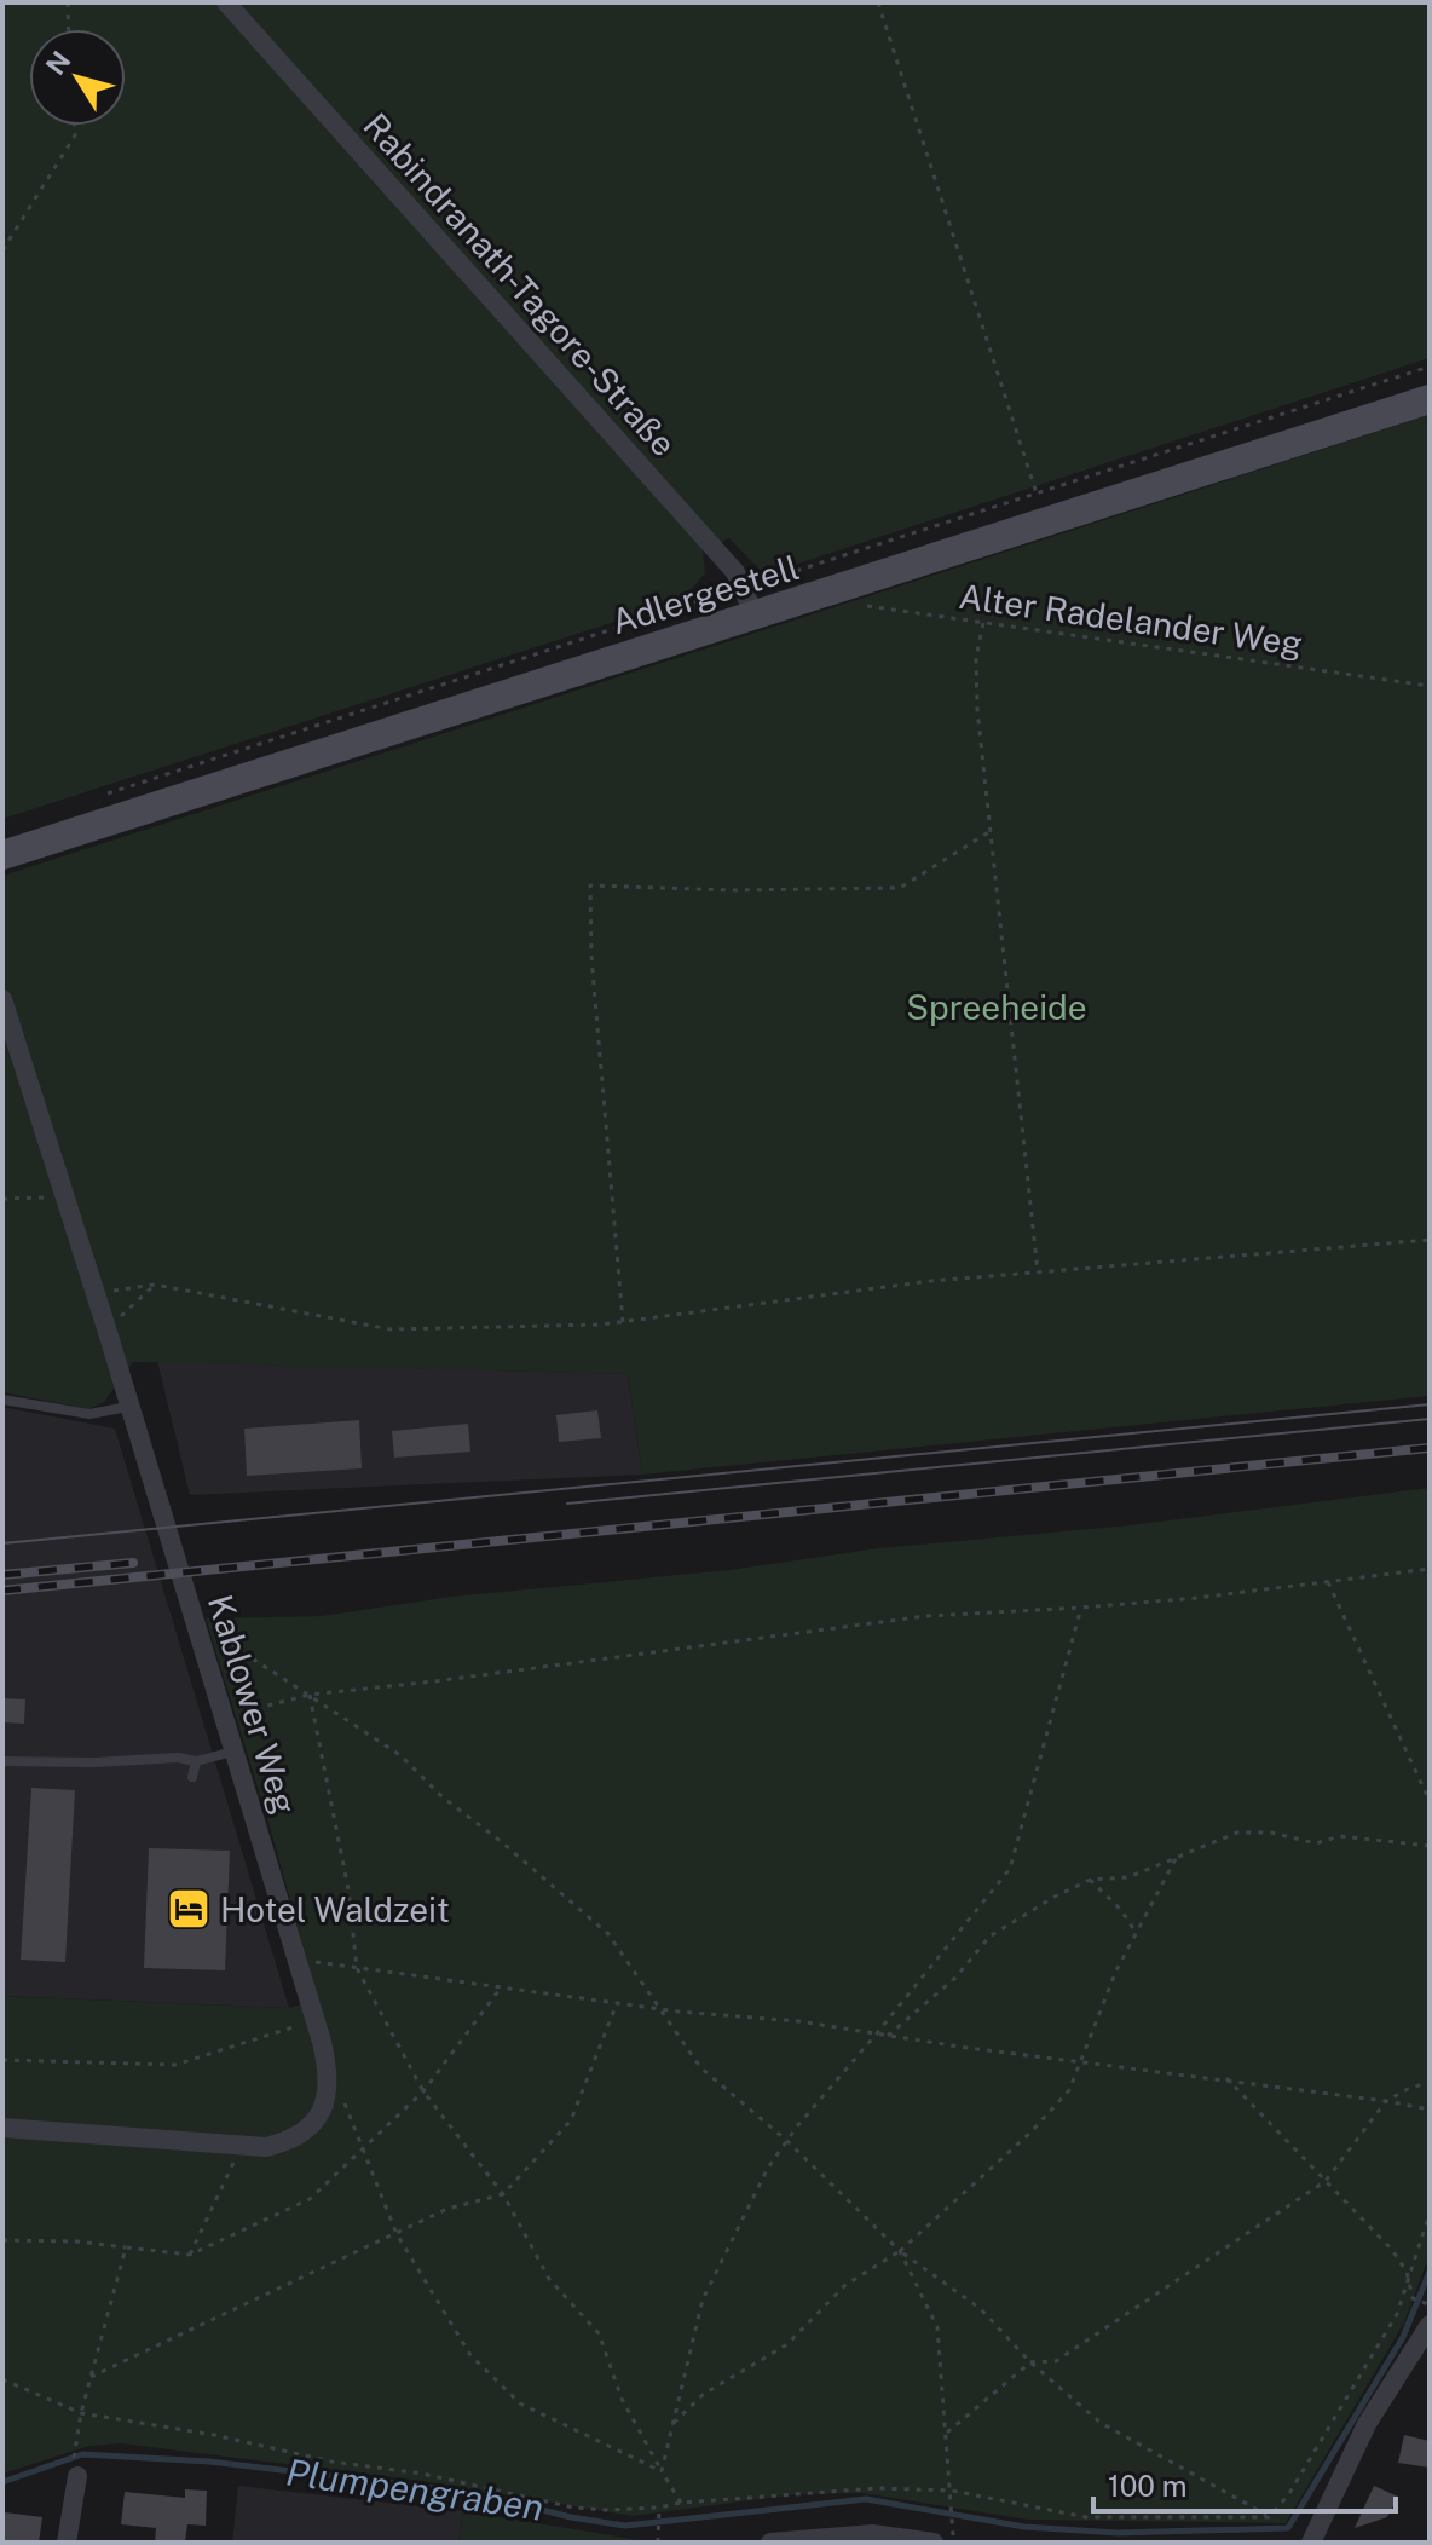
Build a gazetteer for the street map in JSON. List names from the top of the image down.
{
  "streets": {
    "main road": ["Adlergestell"],
    "street": ["Rabindranath-Tagore-Straße", "Kablower Weg"],
    "path": ["Alter Radelander Weg"]
  },
  "crossings": [
    ["Rabindranath-Tagore-Straße", "Adlergestell"],
    ["Adlergestell", "Alter Radelander Weg"]
  ],
  "water": ["Plumpengraben"],
  "parks": ["Spreeheide"],
  "places": {
    "hotel": ["Hotel Waldzeit"]
  },
  "scale_bar": "100 m",
  "north": "top left"
}
